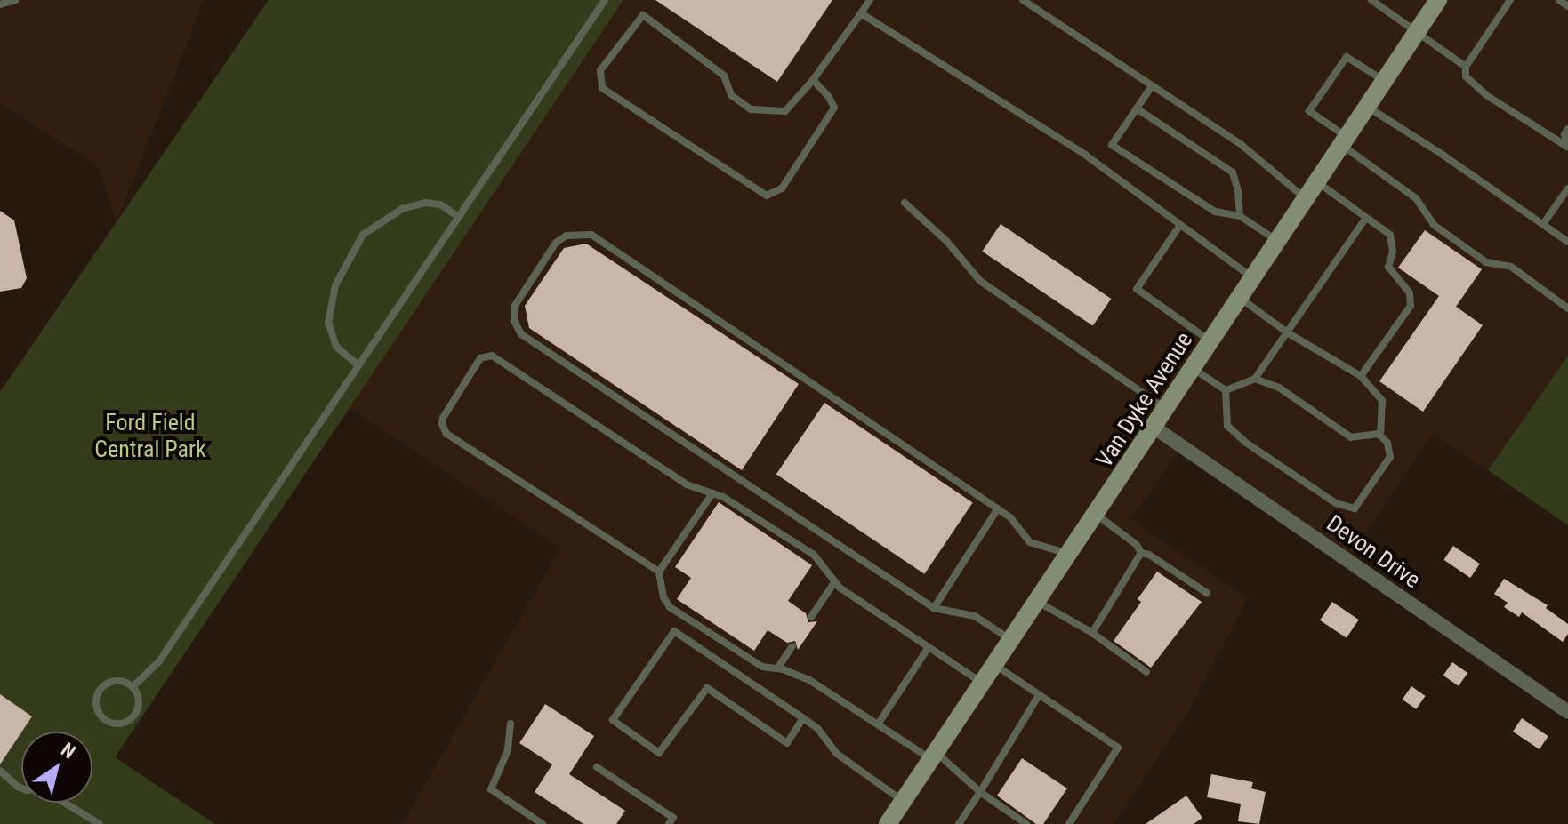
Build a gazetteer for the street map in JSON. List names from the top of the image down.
{
  "streets": {
    "main road": ["Van Dyke Avenue"],
    "street": ["Devon Drive"]
  },
  "crossings": [
    ["Van Dyke Avenue", "Devon Drive"]
  ],
  "parks": ["Ford Field Central Park"],
  "north": "top right"
}
